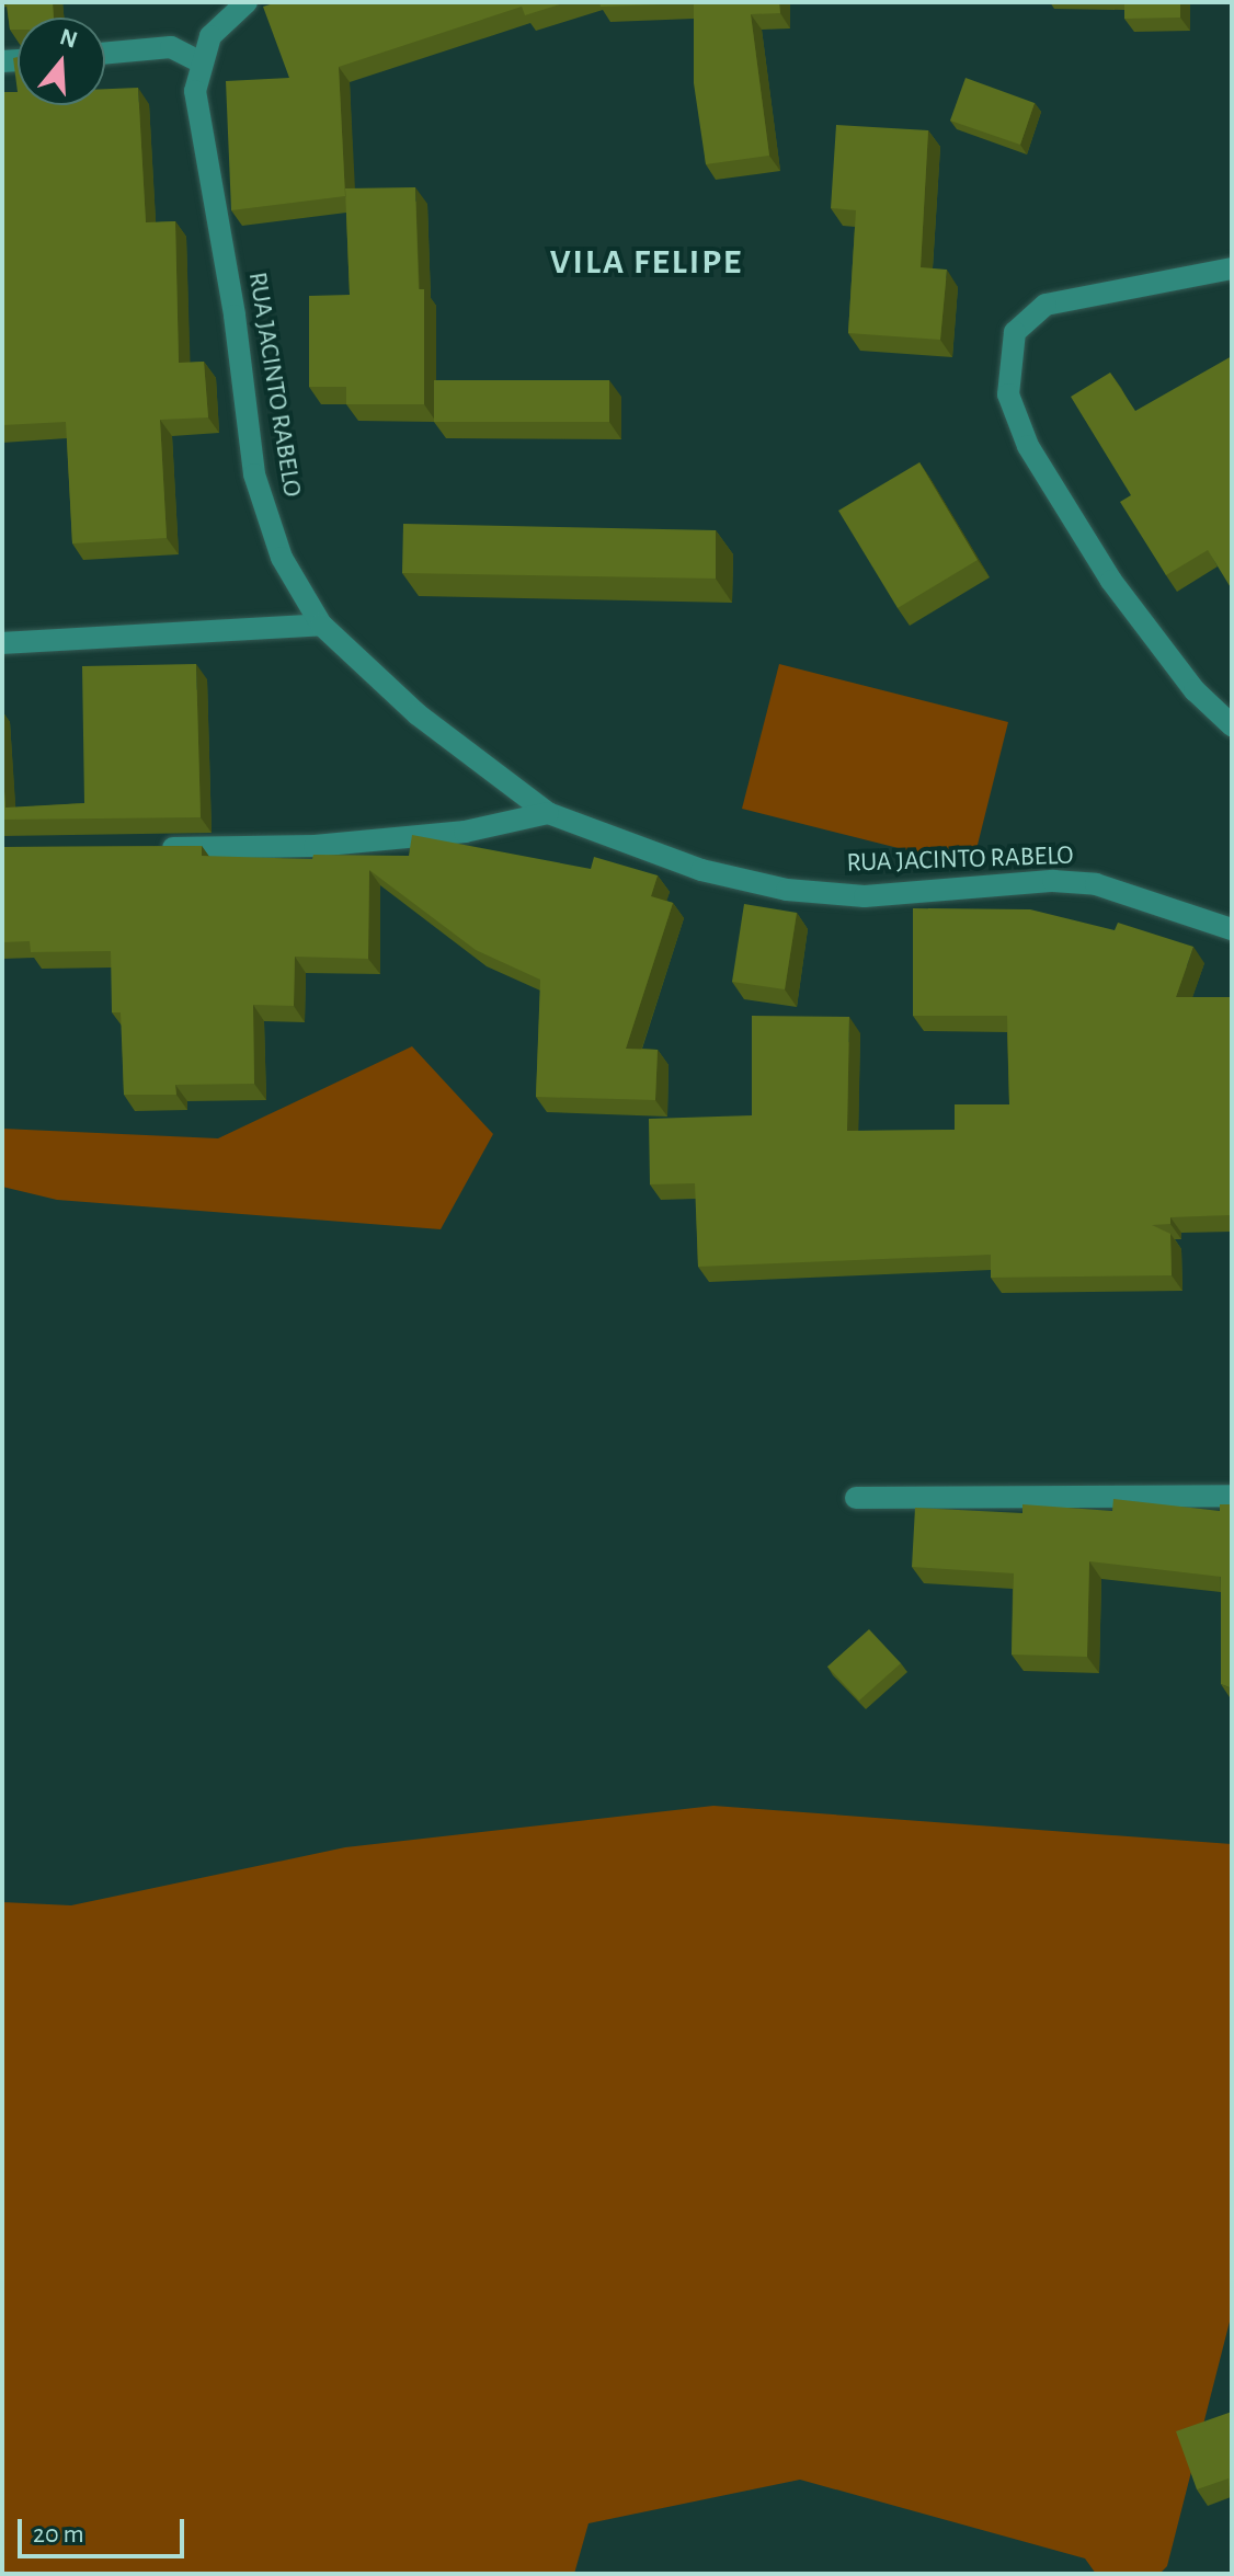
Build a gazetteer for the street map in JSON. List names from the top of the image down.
{
  "streets": {
    "street": ["RUA JACINTO RABELO"]
  },
  "districts": ["VILA FELIPE"],
  "scale_bar": "20 m",
  "north": "top"
}
